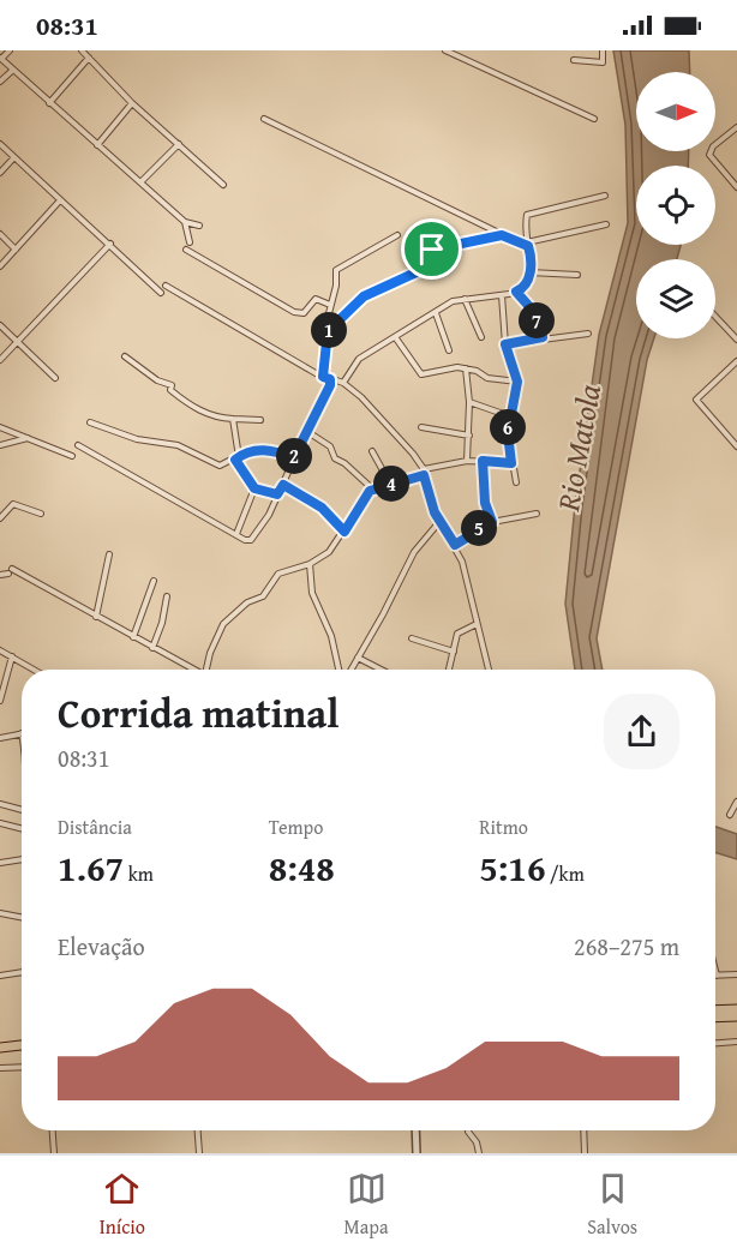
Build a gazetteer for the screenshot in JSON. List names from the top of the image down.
{
  "water": ["Rio Matola"],
  "north": "right",
  "page": {
    "status": "08:31",
    "pins": [
      "7",
      "1",
      "6",
      "2",
      "4",
      "5"
    ],
    "heading": ["Corrida matinal", "08:31"],
    "stats": [
      ["Distância", "1.67 km"],
      ["Tempo", "8:48"],
      ["Ritmo", "5:16 /km"]
    ],
    "chart": ["Elevação", "268–275 m"],
    "tabs": ["Início", "Mapa", "Salvos"]
  }
}
